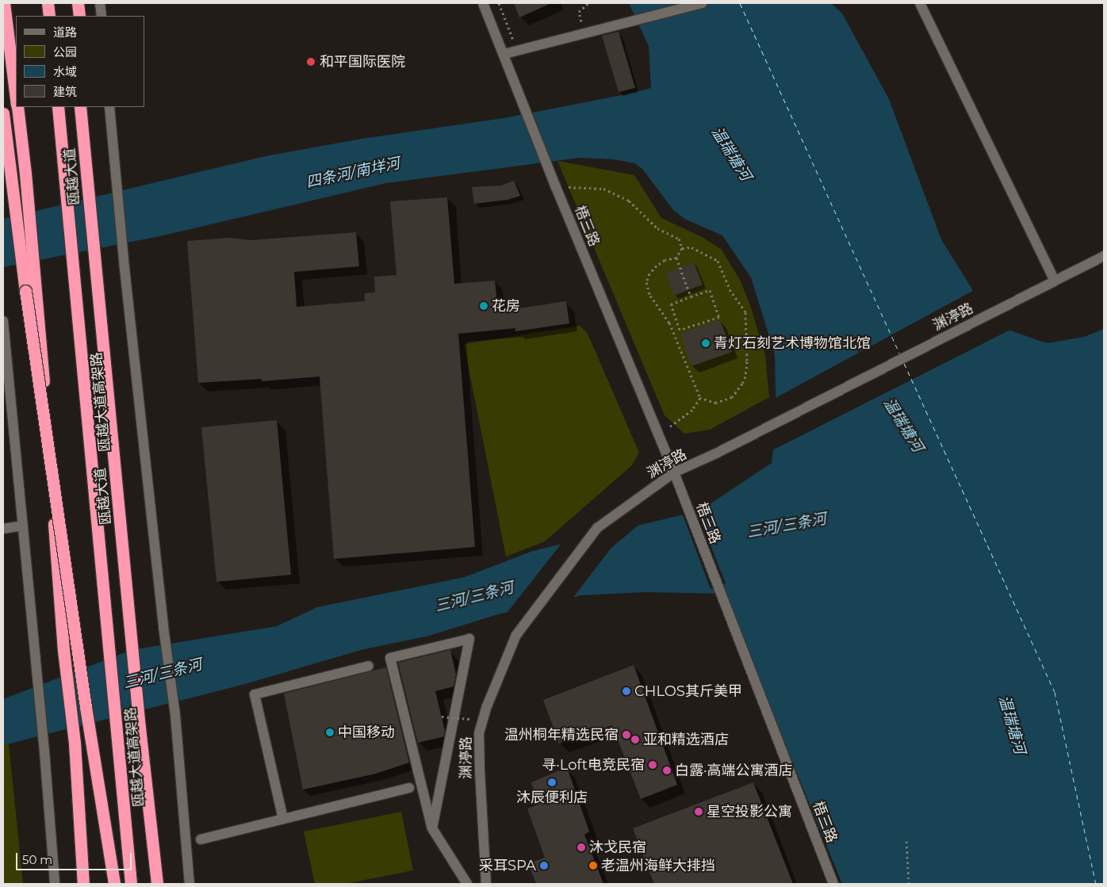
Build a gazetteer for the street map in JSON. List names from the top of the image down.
{
  "streets": {
    "highway": ["瓯越大道", "瓯越大道高架路"],
    "street": ["梧三路", "渊渟路"]
  },
  "crossings": [
    ["梧三路", "渊渟路"]
  ],
  "water": ["温瑞塘河", "四条河/南垟河", "三河/三条河"],
  "places": [
    "和平国际医院",
    "花房",
    "青灯石刻艺术博物馆北馆",
    "CHLOS其斤美甲",
    "中国移动",
    "温州桐年精选民宿",
    "亚和精选酒店",
    "寻·Loft电竞民宿",
    "白露·高端公寓酒店",
    "沐辰便利店",
    "星空投影公寓",
    "沐戈民宿",
    "采耳SPA",
    "老温州海鲜大排挡"
  ],
  "legend": [
    "道路",
    "公园",
    "水域",
    "建筑"
  ],
  "scale_bar": "50 m"
}
